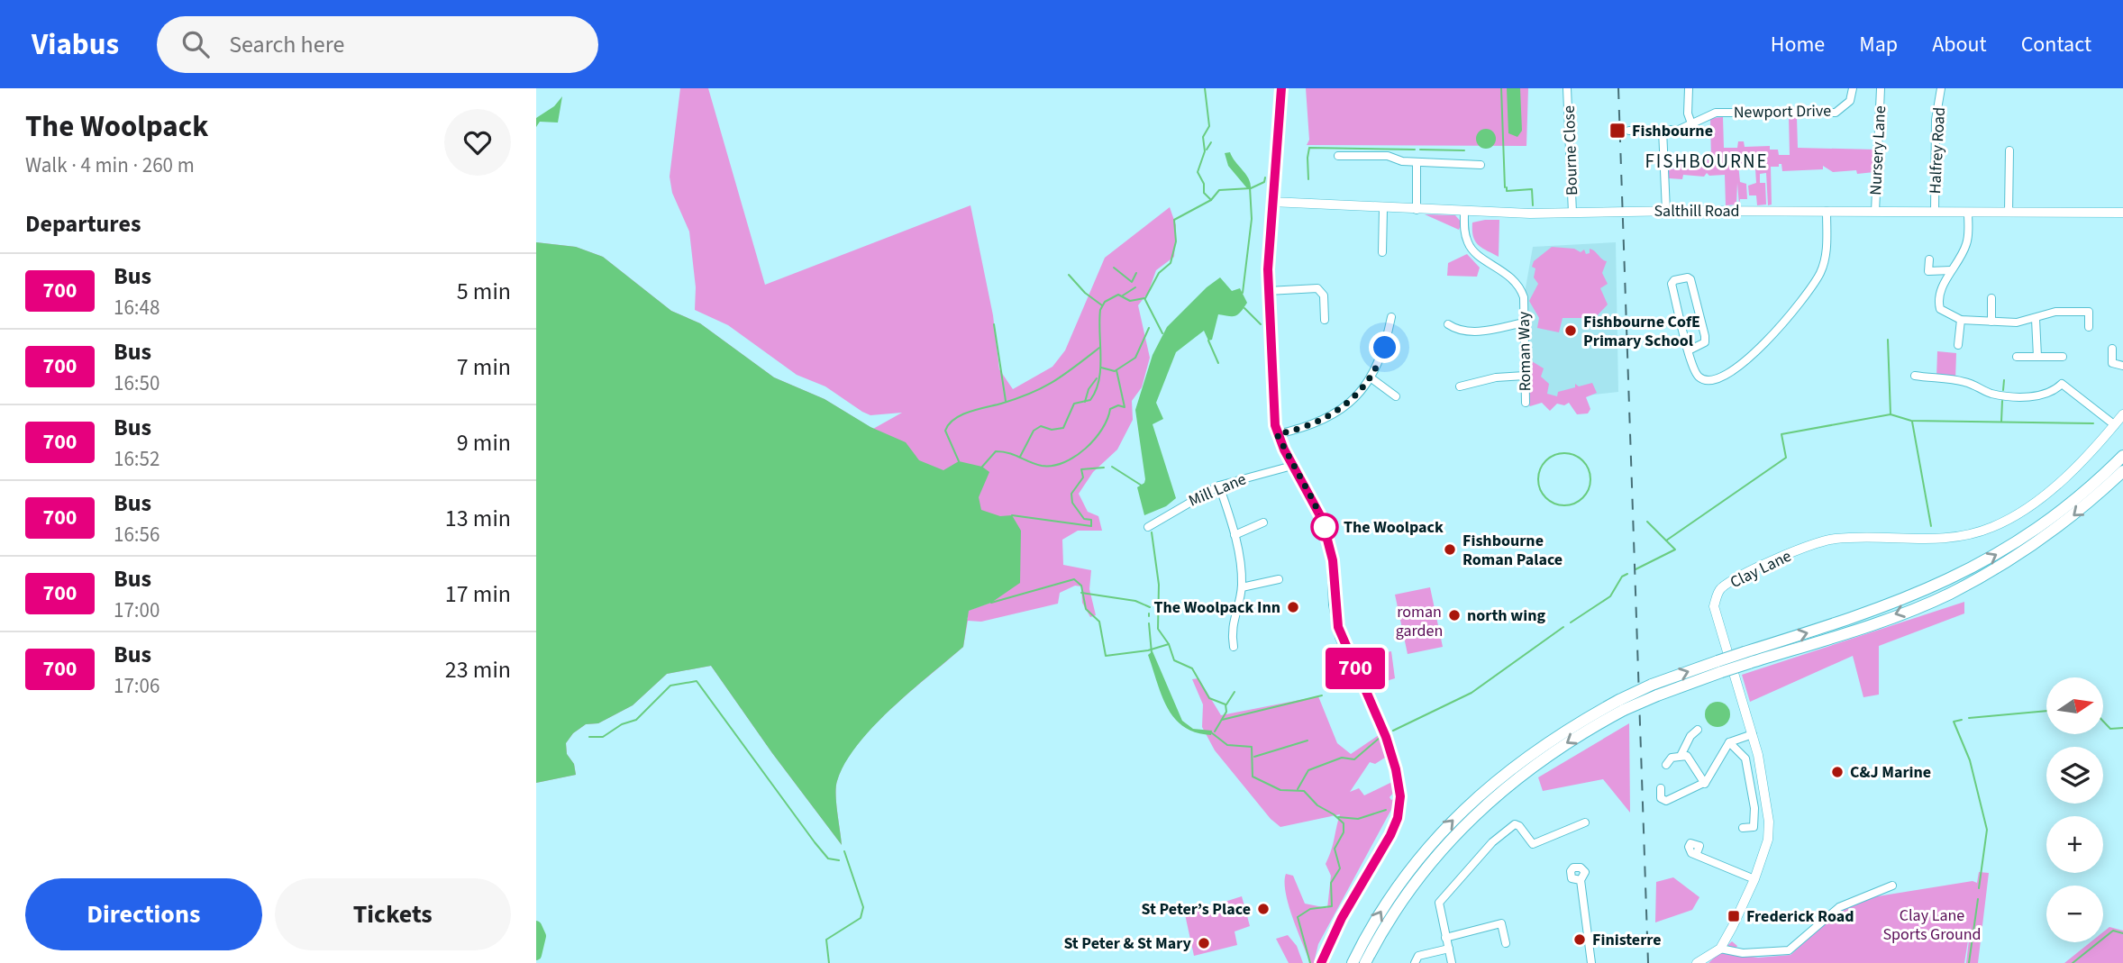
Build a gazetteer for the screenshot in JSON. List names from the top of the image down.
{
  "streets": {
    "street": [
      "Newport Drive",
      "Bourne Close",
      "Nursery Lane",
      "Halfrey Road",
      "Salthill Road",
      "Roman Way",
      "Mill Lane",
      "Clay Lane"
    ]
  },
  "crossings": [
    ["Bourne Close", "Salthill Road"],
    ["Nursery Lane", "Salthill Road"],
    ["Halfrey Road", "Salthill Road"],
    ["Salthill Road", "Roman Way"]
  ],
  "districts": ["FISHBOURNE"],
  "parks": ["roman garden", "Clay Lane Sports Ground"],
  "places": {
    "transit": ["Fishbourne", "Frederick Road"],
    "other": [
      "Fishbourne CofE Primary School",
      "The Woolpack",
      "Fishbourne Roman Palace",
      "The Woolpack Inn",
      "north wing",
      "C&J Marine",
      "St Peter’s Place",
      "Finisterre",
      "St Peter & St Mary"
    ]
  },
  "lines": ["bus line 700"],
  "north": "right",
  "page": {
    "header": "Viabus",
    "search": "Search here",
    "nav": [
      "Home",
      "Map",
      "About",
      "Contact"
    ],
    "heading": [
      ["The Woolpack", "Walk · 4 min · 260 m"],
      "Departures"
    ],
    "on_map": "700",
    "list": [
      {
        "mark": "700",
        "name": "Bus",
        "note": "16:48",
        "value": "5 min"
      },
      {
        "mark": "700",
        "name": "Bus",
        "note": "16:50",
        "value": "7 min"
      },
      {
        "mark": "700",
        "name": "Bus",
        "note": "16:52",
        "value": "9 min"
      },
      {
        "mark": "700",
        "name": "Bus",
        "note": "16:56",
        "value": "13 min"
      },
      {
        "mark": "700",
        "name": "Bus",
        "note": "17:00",
        "value": "17 min"
      },
      {
        "mark": "700",
        "name": "Bus",
        "note": "17:06",
        "value": "23 min"
      }
    ],
    "map_buttons": ["+", "−"],
    "buttons": ["Directions", "Tickets"]
  }
}
